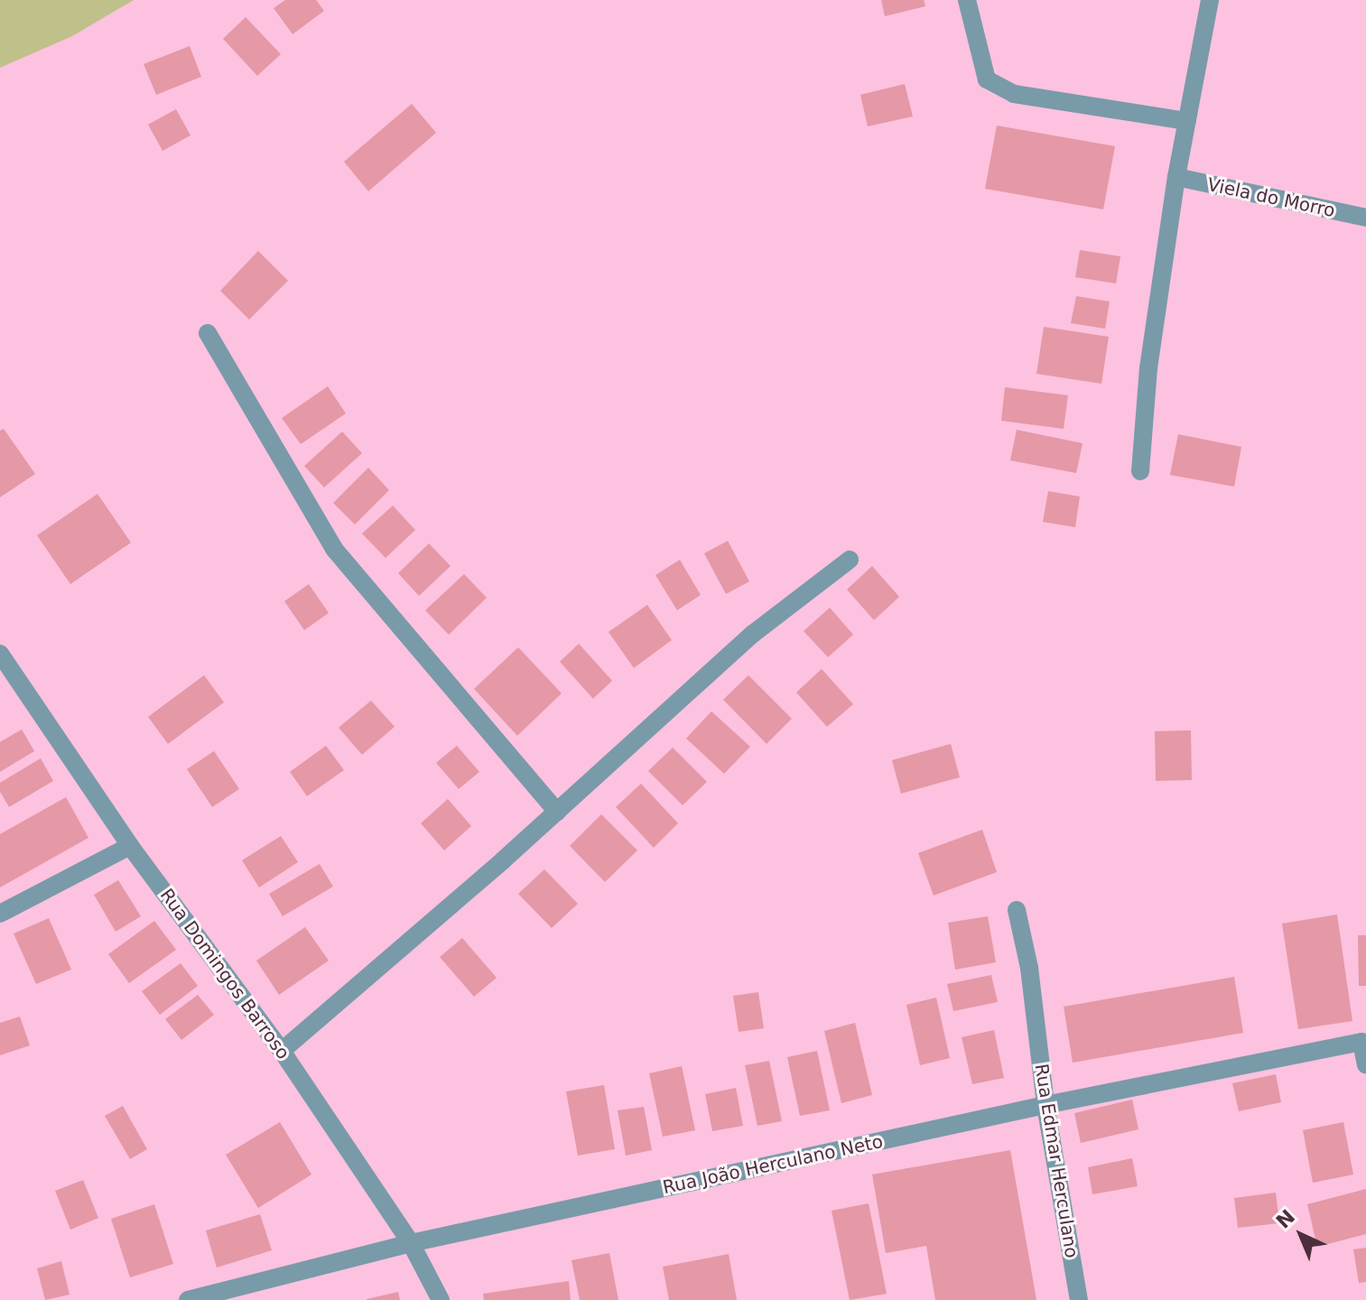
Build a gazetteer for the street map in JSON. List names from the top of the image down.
{
  "streets": {
    "street": [
      "Viela do Morro",
      "Rua Domingos Barroso",
      "Rua Edmar Herculano",
      "Rua João Herculano Neto"
    ]
  },
  "crossings": [
    ["Rua Domingos Barroso", "Rua João Herculano Neto"],
    ["Rua Edmar Herculano", "Rua João Herculano Neto"]
  ],
  "north": "top left"
}
